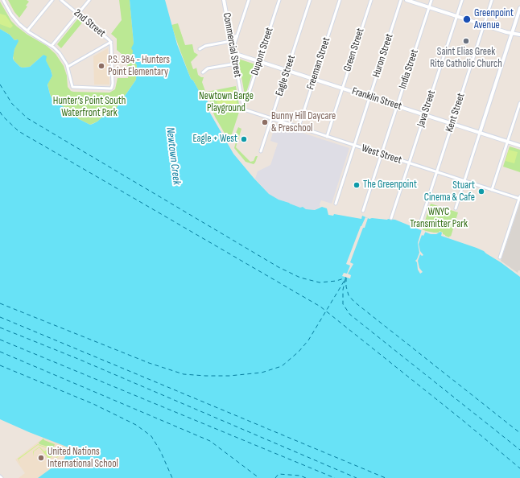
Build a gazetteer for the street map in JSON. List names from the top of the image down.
{
  "streets": {
    "street": [
      "2nd Street",
      "Commercial Street",
      "Green Street",
      "Dupont Street",
      "Huron Street",
      "Freeman Street",
      "India Street",
      "Eagle Street",
      "Franklin Street",
      "Java Street",
      "Kent Street",
      "West Street"
    ]
  },
  "crossings": [
    ["Commercial Street", "Dupont Street"],
    ["Commercial Street", "Franklin Street"],
    ["Commercial Street", "West Street"],
    ["Green Street", "Franklin Street"],
    ["Green Street", "West Street"],
    ["Dupont Street", "Franklin Street"],
    ["Huron Street", "Franklin Street"],
    ["Huron Street", "West Street"],
    ["Freeman Street", "Franklin Street"],
    ["Freeman Street", "West Street"],
    ["India Street", "Franklin Street"],
    ["India Street", "West Street"],
    ["Eagle Street", "Franklin Street"],
    ["Eagle Street", "West Street"],
    ["Franklin Street", "Java Street"],
    ["Franklin Street", "Kent Street"],
    ["Java Street", "West Street"],
    ["Kent Street", "West Street"]
  ],
  "water": ["Newtown Creek"],
  "parks": ["Newtown Barge Playground", "Hunter’s Point South Waterfront Park", "WNYC Transmitter Park"],
  "places": [
    "Greenpoint Avenue",
    "Saint Elias Greek Rite Catholic Church",
    "P.S. 384 - Hunters Point Elementary",
    "Bunny Hill Daycare & Preschool",
    "Eagle + West",
    "The Greenpoint",
    "Stuart Cinema & Cafe",
    "United Nations International School"
  ]
}
